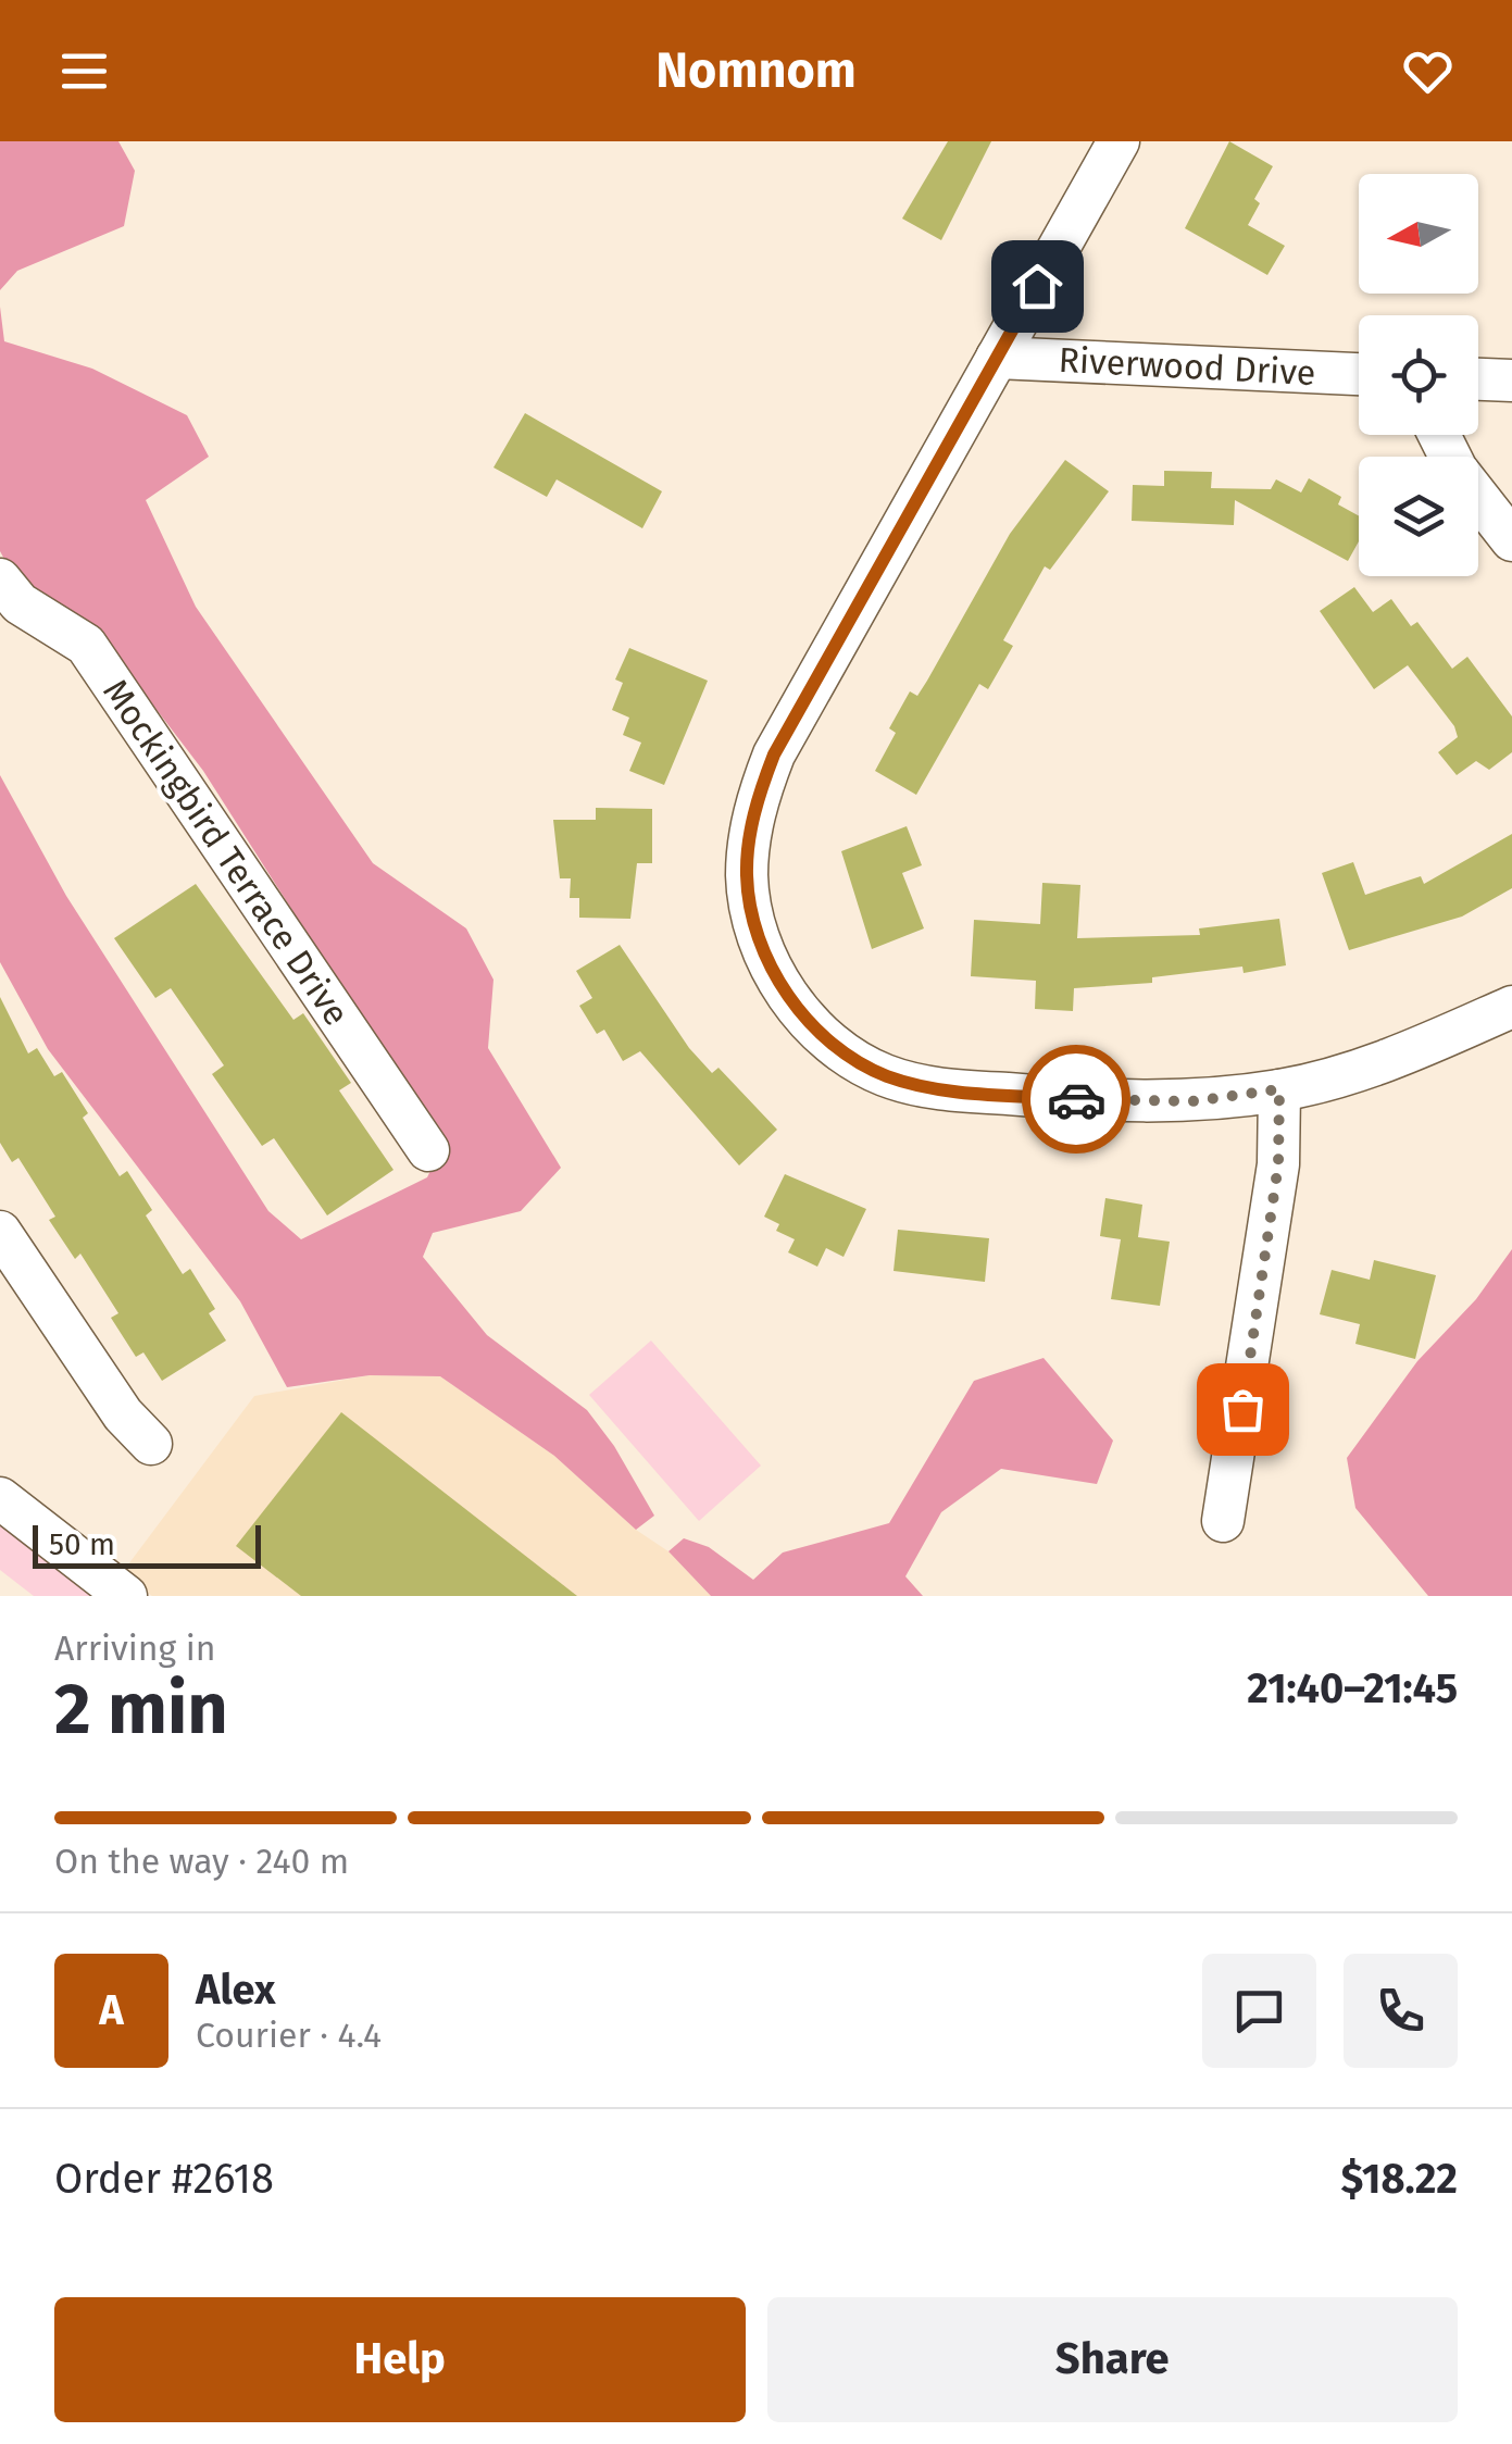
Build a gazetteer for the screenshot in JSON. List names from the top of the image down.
{
  "streets": {
    "street": ["Riverwood Drive", "Mockingbird Terrace Drive"]
  },
  "scale_bar": "50 m",
  "north": "left",
  "page": {
    "header": "Nomnom",
    "scale": "50 m",
    "heading": ["2 min", "Arriving in", "21:40–21:45"],
    "panel": [
      "Alex",
      "Courier · 4.4",
      "Order #2618",
      "$18.22"
    ],
    "bar": "On the way · 240 m",
    "round": "A",
    "buttons": ["Help", "Share"]
  }
}
